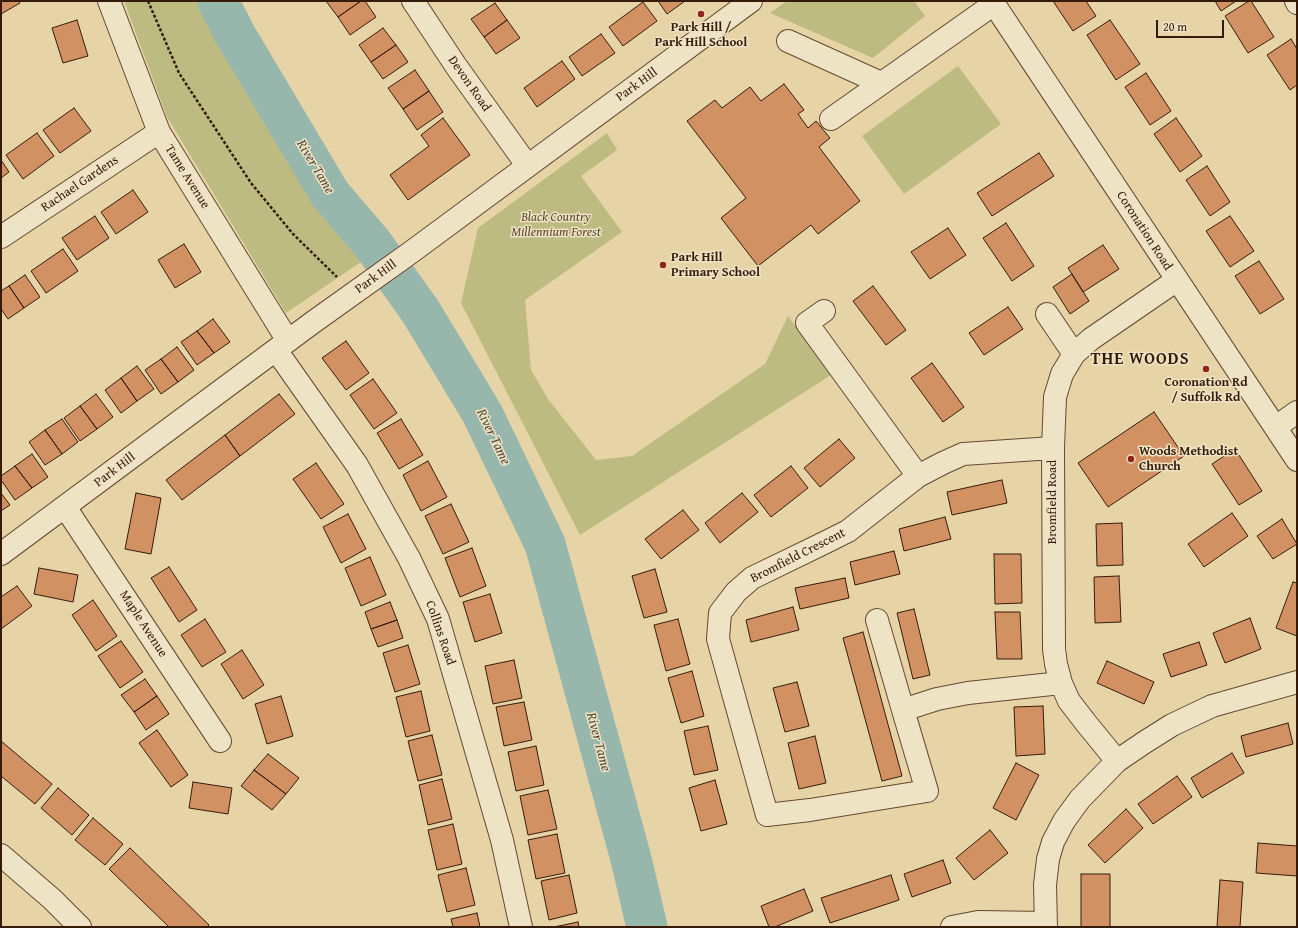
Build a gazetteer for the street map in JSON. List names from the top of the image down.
{
  "streets": {
    "street": [
      "Devon Road",
      "Park Hill",
      "Tame Avenue",
      "Rachael Gardens",
      "Coronation Road",
      "Bromfield Road",
      "Bromfield Crescent",
      "Maple Avenue",
      "Collins Road"
    ]
  },
  "crossings": [
    ["Devon Road", "Park Hill"],
    ["Park Hill", "Tame Avenue"],
    ["Park Hill", "Maple Avenue"],
    ["Park Hill", "Collins Road"],
    ["Tame Avenue", "Rachael Gardens"],
    ["Tame Avenue", "Collins Road"],
    ["Coronation Road", "Bromfield Road"],
    ["Bromfield Road", "Bromfield Crescent"]
  ],
  "districts": ["THE WOODS"],
  "water": ["River Tame"],
  "parks": ["Black Country Millennium Forest"],
  "places": [
    "Park Hill / Park Hill School",
    "Park Hill Primary School",
    "Coronation Rd / Suffolk Rd",
    "Woods Methodist Church"
  ],
  "scale_bar": "20 m"
}
